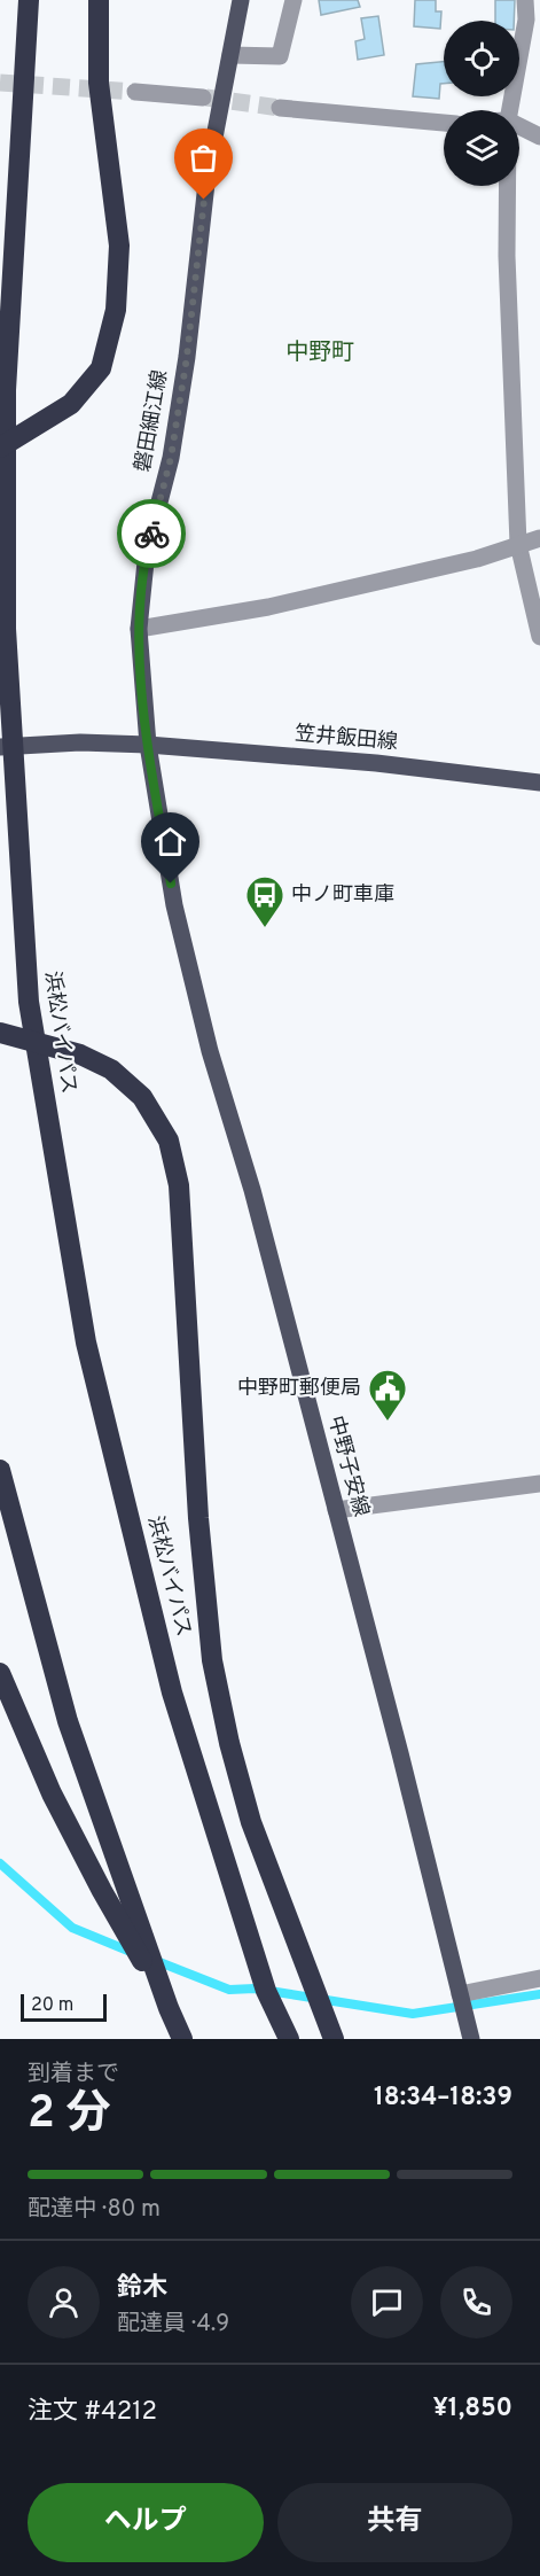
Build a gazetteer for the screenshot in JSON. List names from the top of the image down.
{
  "streets": {
    "highway": ["浜松バイパス"],
    "main road": ["磐田細江線", "笠井飯田線", "中野子安線"]
  },
  "crossings": [
    ["磐田細江線", "笠井飯田線"],
    ["磐田細江線", "中野子安線"],
    ["笠井飯田線", "中野子安線"]
  ],
  "districts": ["中野町"],
  "places": {
    "bus stop": ["中ノ町車庫"],
    "public building": ["中野町郵便局"]
  },
  "scale_bar": "20 m",
  "page": {
    "scale": "20 m",
    "heading": ["2 分", "到着まで", "18:34–18:39"],
    "panel": [
      "鈴木",
      "配達員 · 4.9",
      "注文 #4212",
      "¥1,850"
    ],
    "bar": "配達中 · 80 m",
    "buttons": ["ヘルプ", "共有"]
  }
}
